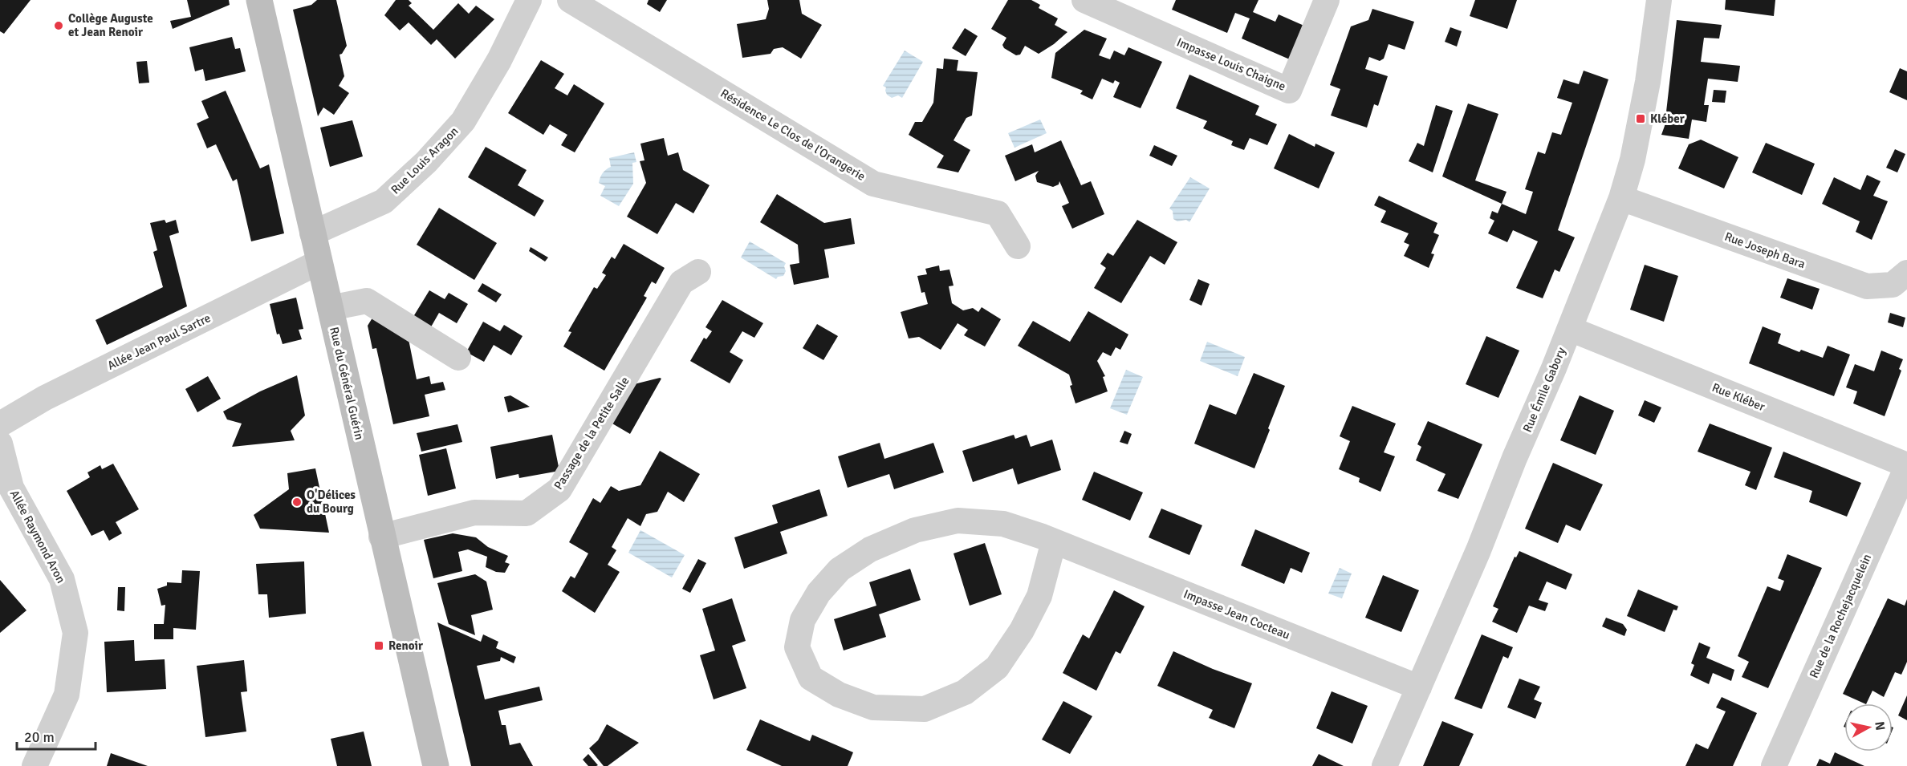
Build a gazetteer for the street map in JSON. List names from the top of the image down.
{
  "streets": {
    "main road": ["Rue du Général Guérin"],
    "street": [
      "Impasse Louis Chaigne",
      "Résidence Le Clos de l'Orangerie",
      "Rue Louis Aragon",
      "Rue Joseph Bara",
      "Allée Jean Paul Sartre",
      "Rue Émile Gabory",
      "Rue Kléber",
      "Passage de la Petite Salle",
      "Allée Raymond Aron",
      "Impasse Jean Cocteau",
      "Rue de la Rochejacquelein"
    ]
  },
  "crossings": [
    ["Rue Louis Aragon", "Rue du Général Guérin"],
    ["Rue Joseph Bara", "Rue Émile Gabory"],
    ["Allée Jean Paul Sartre", "Rue du Général Guérin"],
    ["Rue du Général Guérin", "Passage de la Petite Salle"],
    ["Rue Émile Gabory", "Rue Kléber"],
    ["Rue Émile Gabory", "Impasse Jean Cocteau"],
    ["Rue Kléber", "Rue de la Rochejacquelein"]
  ],
  "places": {
    "other": ["Collège Auguste et Jean Renoir", "O'Délices du Bourg"],
    "transit": ["Kléber", "Renoir"]
  },
  "scale_bar": "20 m",
  "north": "right"
}
